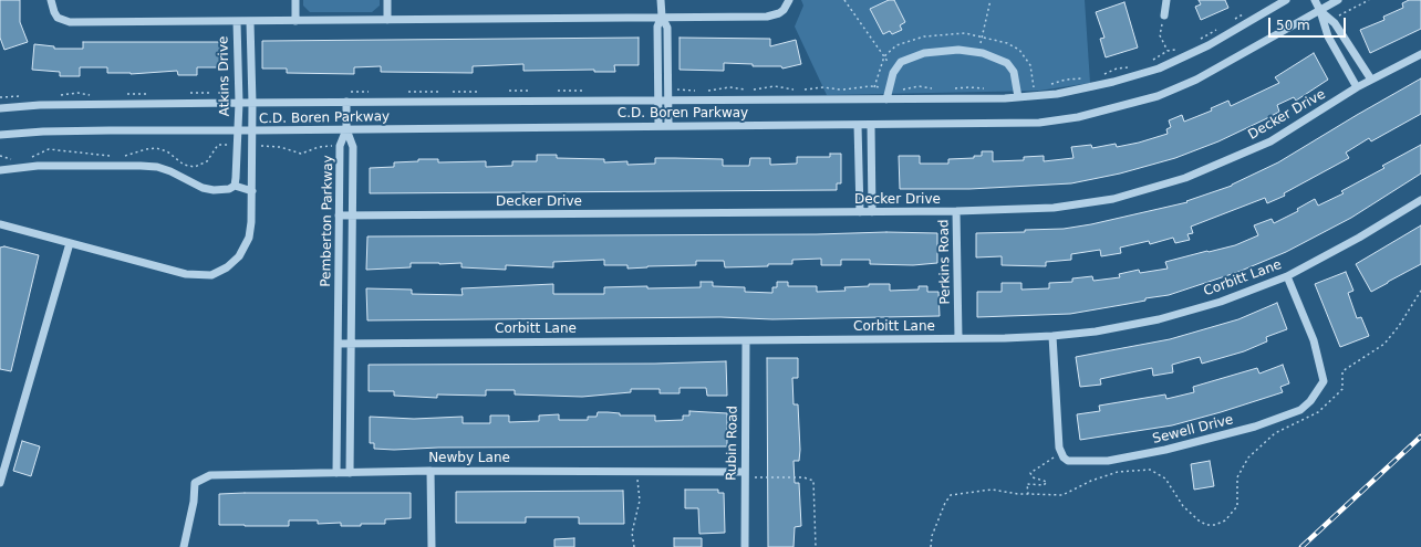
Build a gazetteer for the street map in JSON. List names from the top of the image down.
{
  "streets": {
    "street": [
      "Atkins Drive",
      "C.D. Boren Parkway",
      "Decker Drive",
      "Pemberton Parkway",
      "Perkins Road",
      "Corbitt Lane",
      "Sewell Drive",
      "Rubin Road",
      "Newby Lane"
    ]
  },
  "crossings": [
    ["Atkins Drive", "C.D. Boren Parkway"],
    ["C.D. Boren Parkway", "Pemberton Parkway"],
    ["Decker Drive", "Pemberton Parkway"],
    ["Decker Drive", "Perkins Road"],
    ["Pemberton Parkway", "Corbitt Lane"],
    ["Pemberton Parkway", "Newby Lane"],
    ["Perkins Road", "Corbitt Lane"],
    ["Corbitt Lane", "Sewell Drive"],
    ["Corbitt Lane", "Rubin Road"],
    ["Rubin Road", "Newby Lane"]
  ],
  "scale_bar": "50 m"
}
